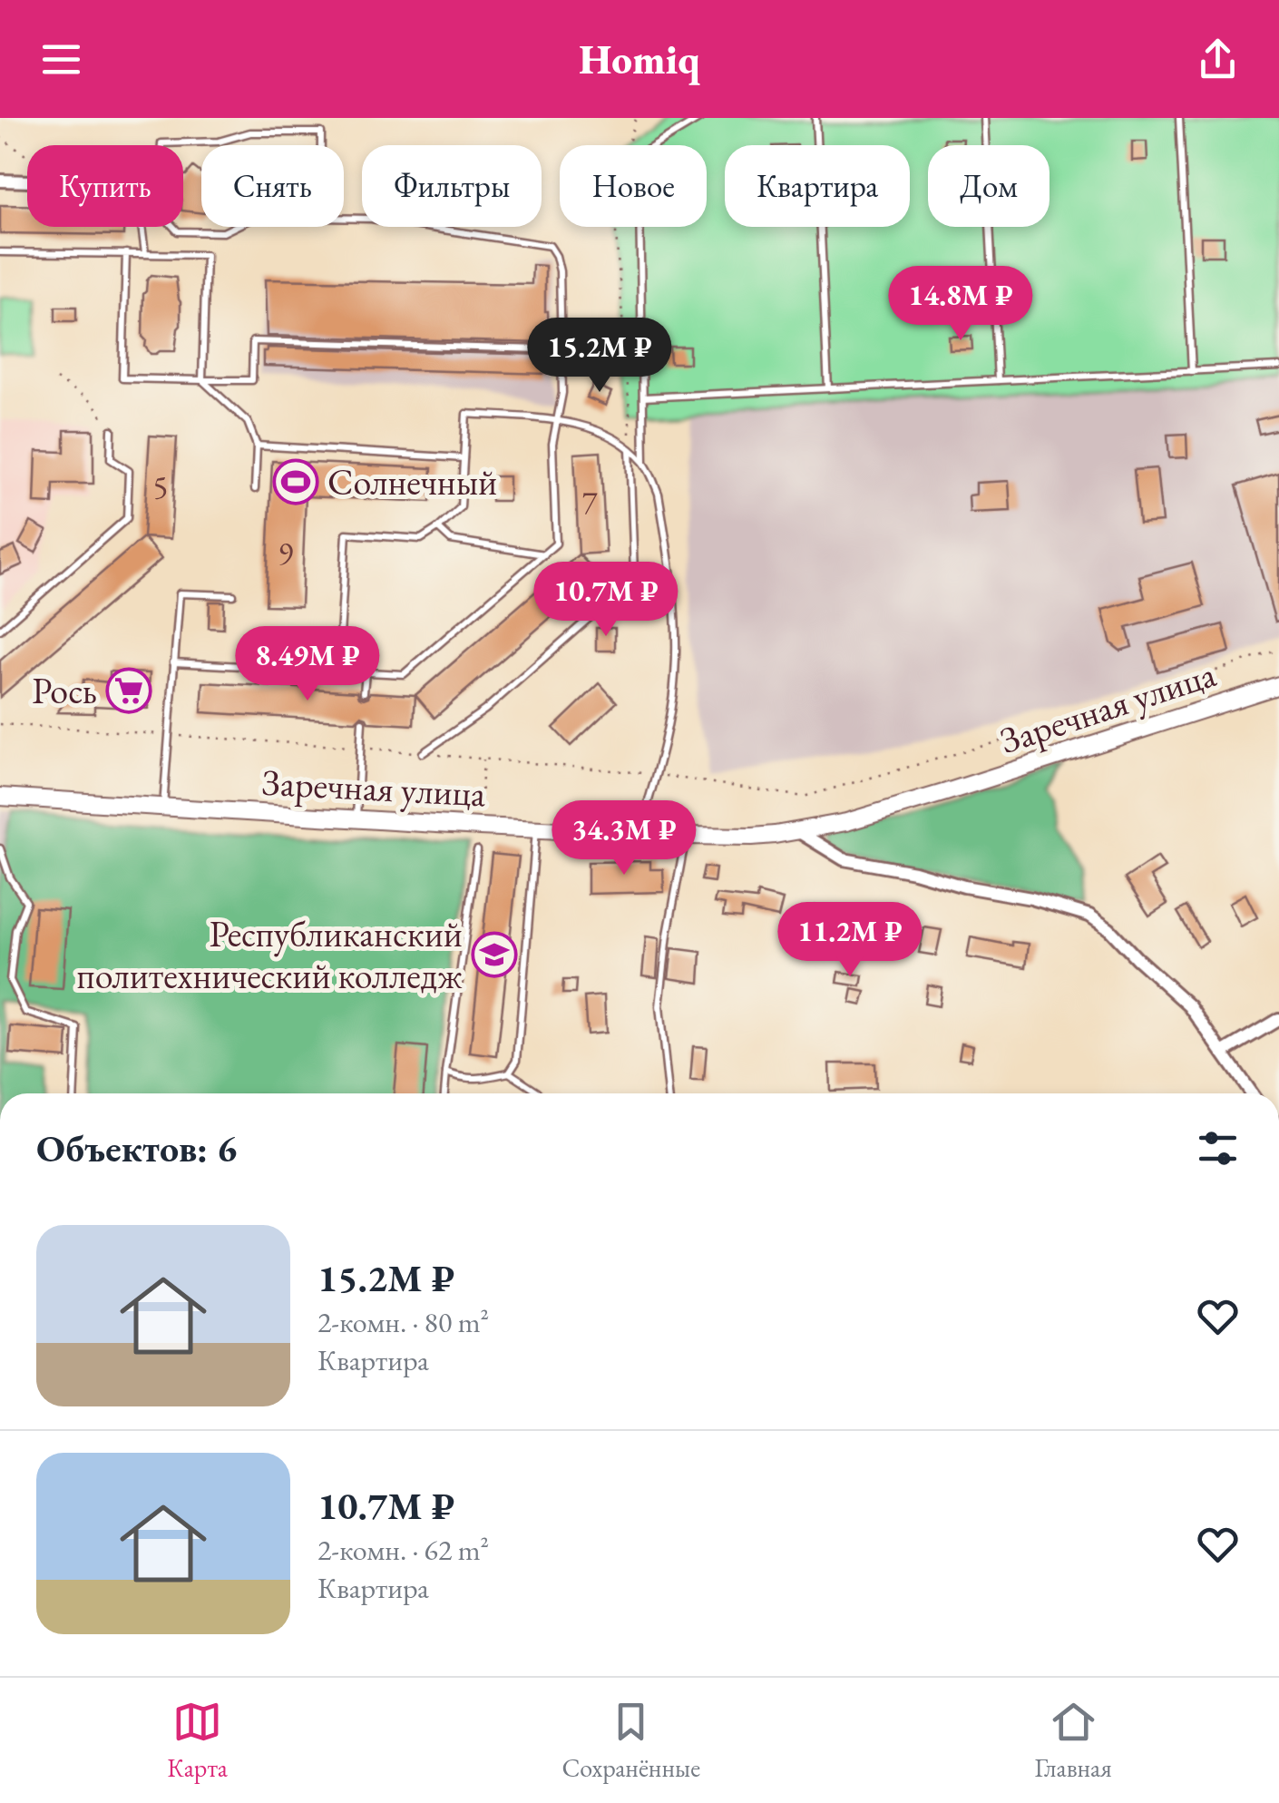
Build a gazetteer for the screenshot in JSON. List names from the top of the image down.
{
  "streets": {
    "street": ["Заречная улица"]
  },
  "places": {
    "sports": ["Солнечный"],
    "supermarket": ["Рось"],
    "school or university": ["Республиканский политехнический колледж"]
  },
  "house_numbers": ["5", "7", "9"],
  "page": {
    "header": "Homiq",
    "chip": [
      "Купить",
      "Снять",
      "Фильтры",
      "Новое",
      "Квартира",
      "Дом"
    ],
    "price": [
      "14.8M ₽",
      "15.2M ₽",
      "10.7M ₽",
      "8.49M ₽",
      "34.3M ₽",
      "11.2M ₽"
    ],
    "heading": "Объектов: 6",
    "list": [
      {
        "name": "15.2M ₽",
        "note": "2-комн. · 80 m² · Квартира"
      },
      {
        "name": "10.7M ₽",
        "note": "2-комн. · 62 m² · Квартира"
      }
    ],
    "tabs": ["Карта", "Сохранённые", "Главная"]
  }
}
